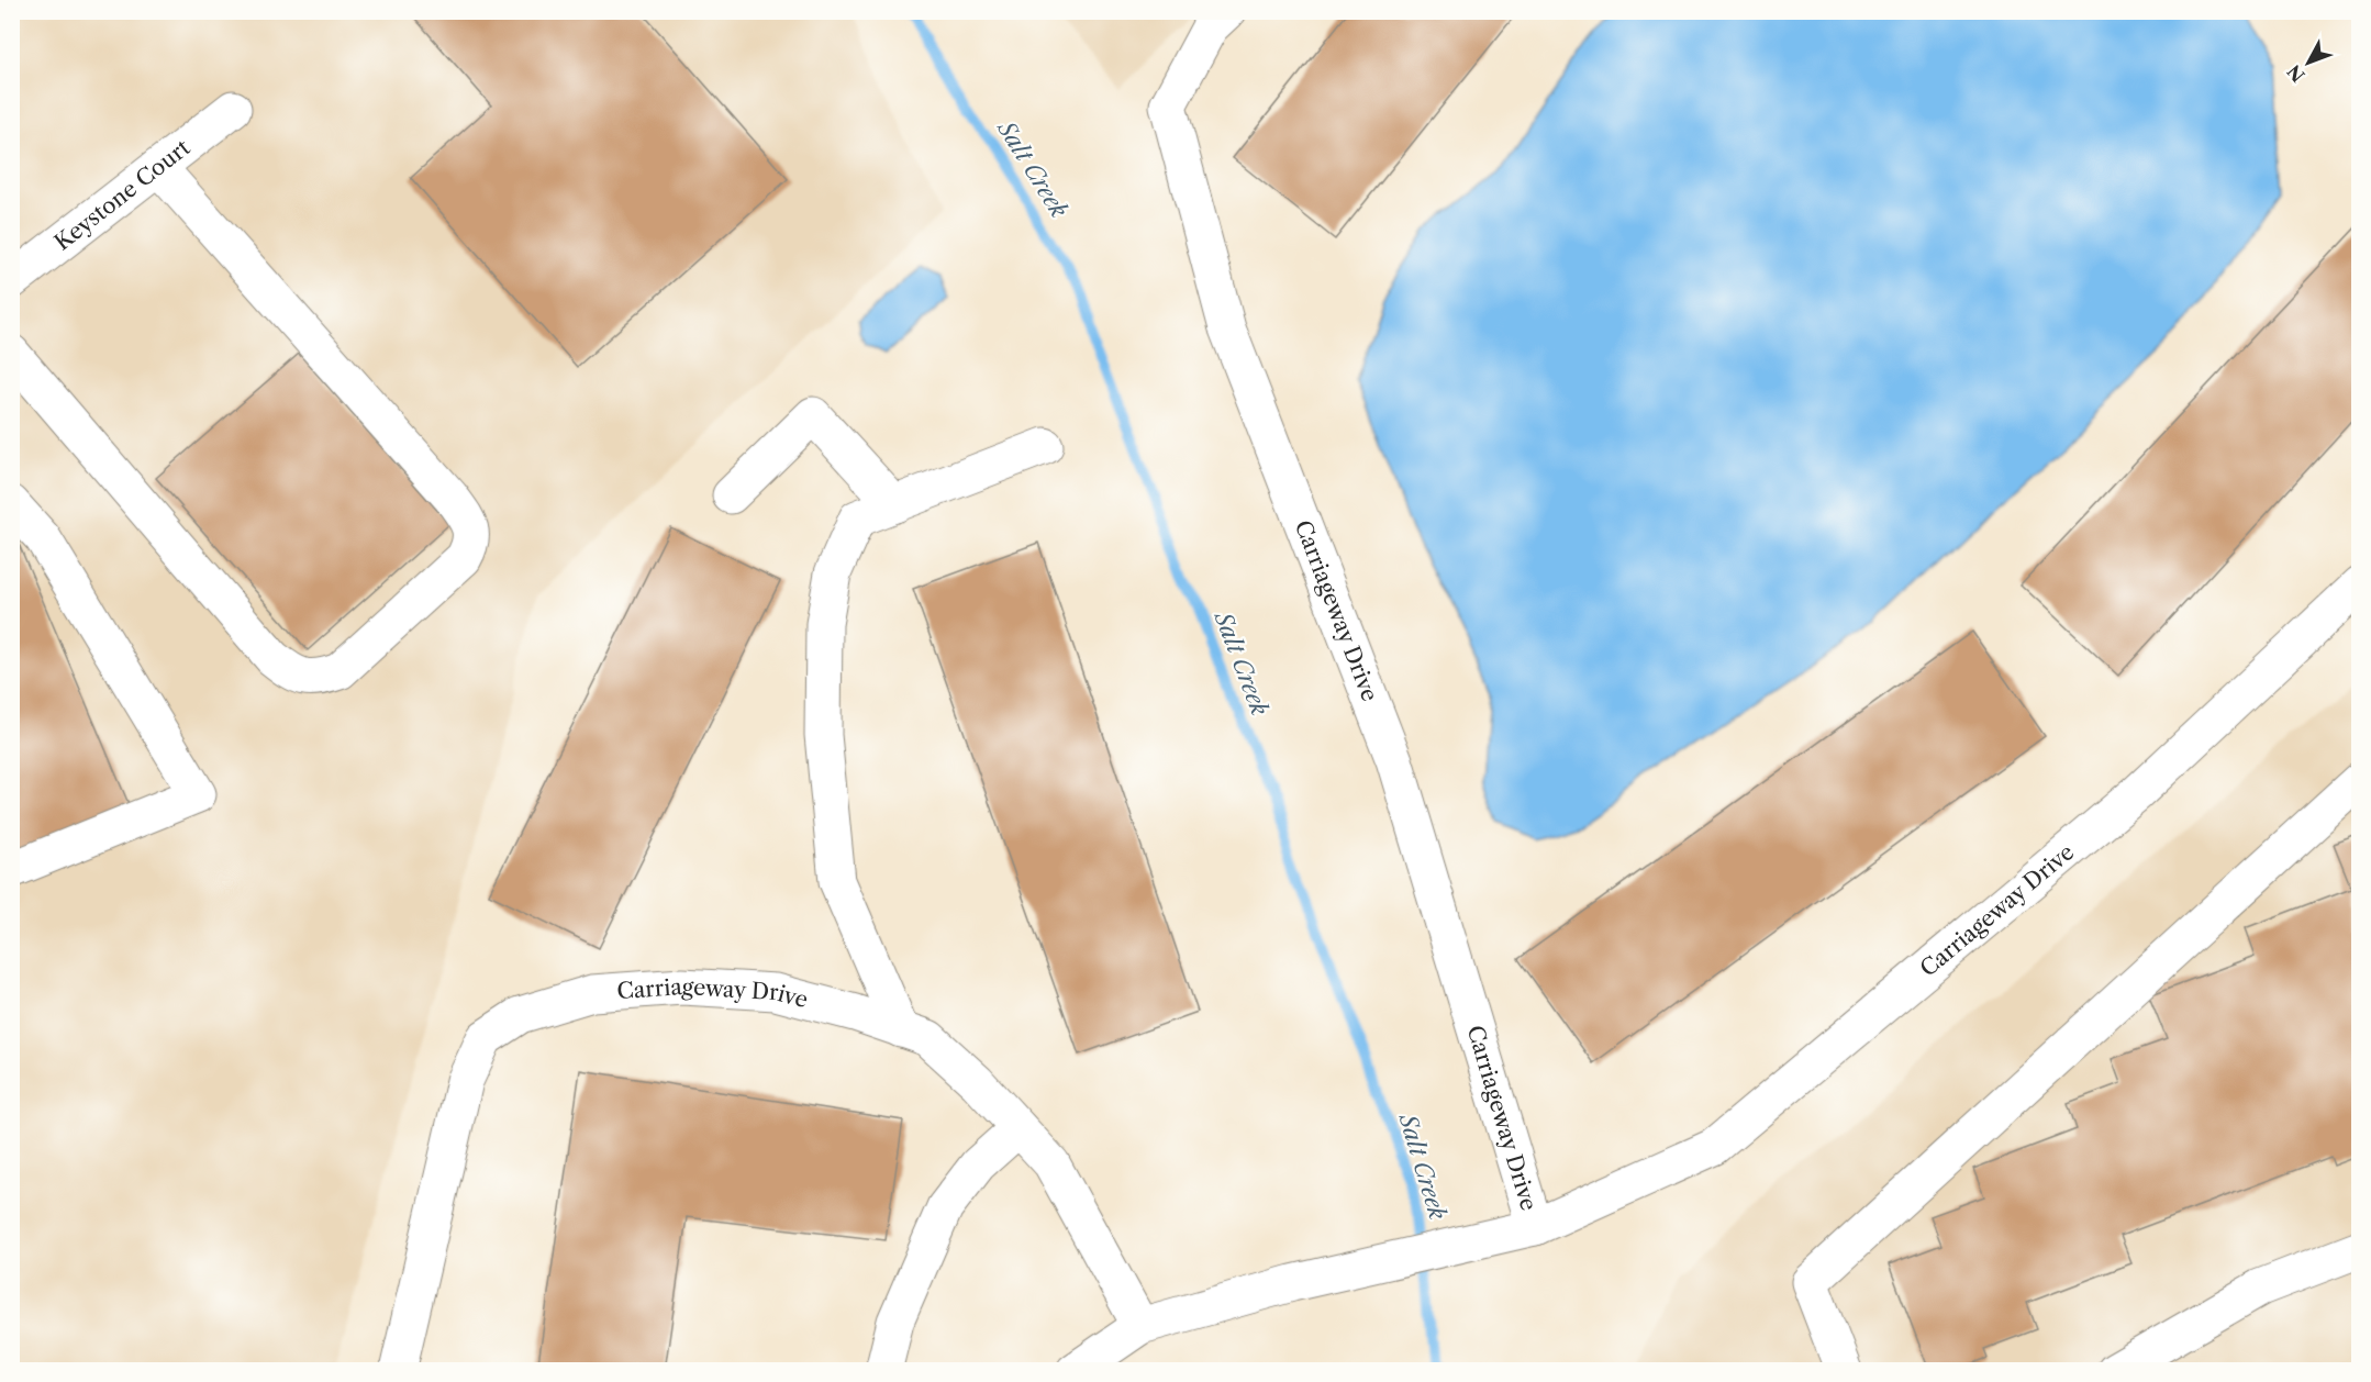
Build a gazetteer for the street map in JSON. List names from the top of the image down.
{
  "streets": {
    "street": ["Keystone Court", "Carriageway Drive"]
  },
  "water": ["Salt Creek"],
  "north": "bottom left"
}
